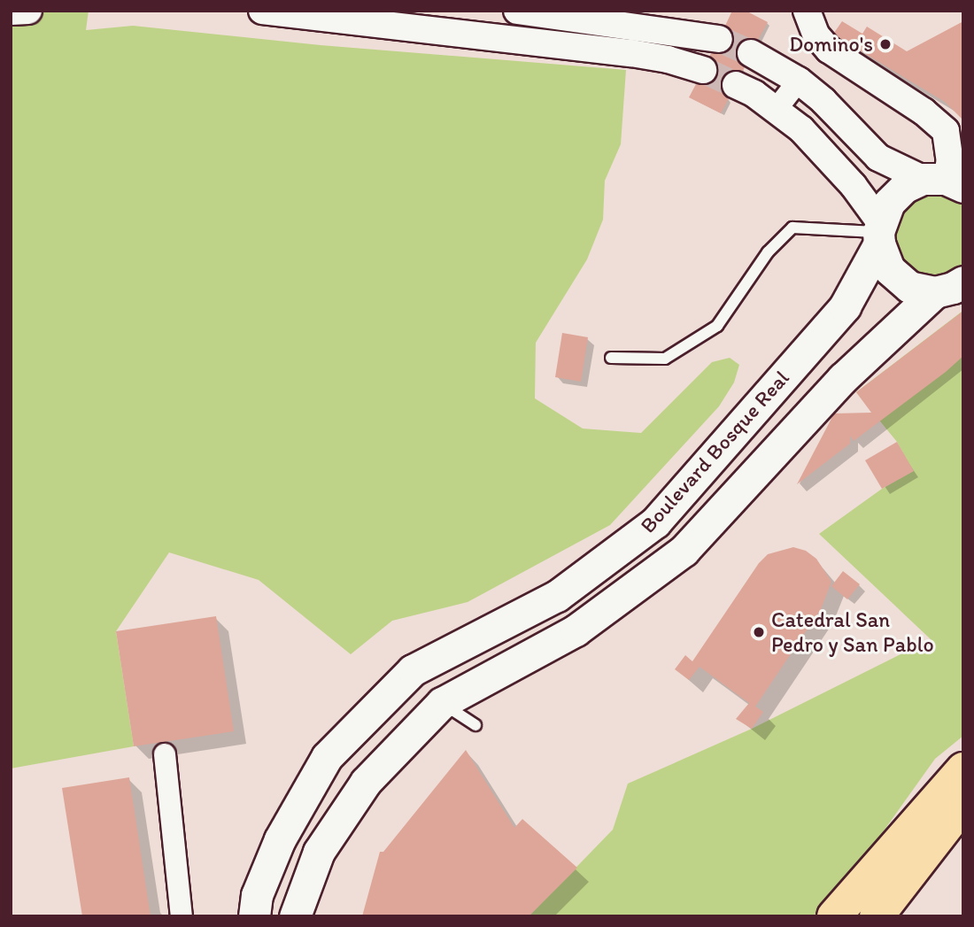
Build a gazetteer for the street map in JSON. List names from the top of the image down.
{
  "streets": {
    "main road": ["Boulevard Bosque Real"]
  },
  "places": ["Domino's", "Catedral San Pedro y San Pablo"]
}
